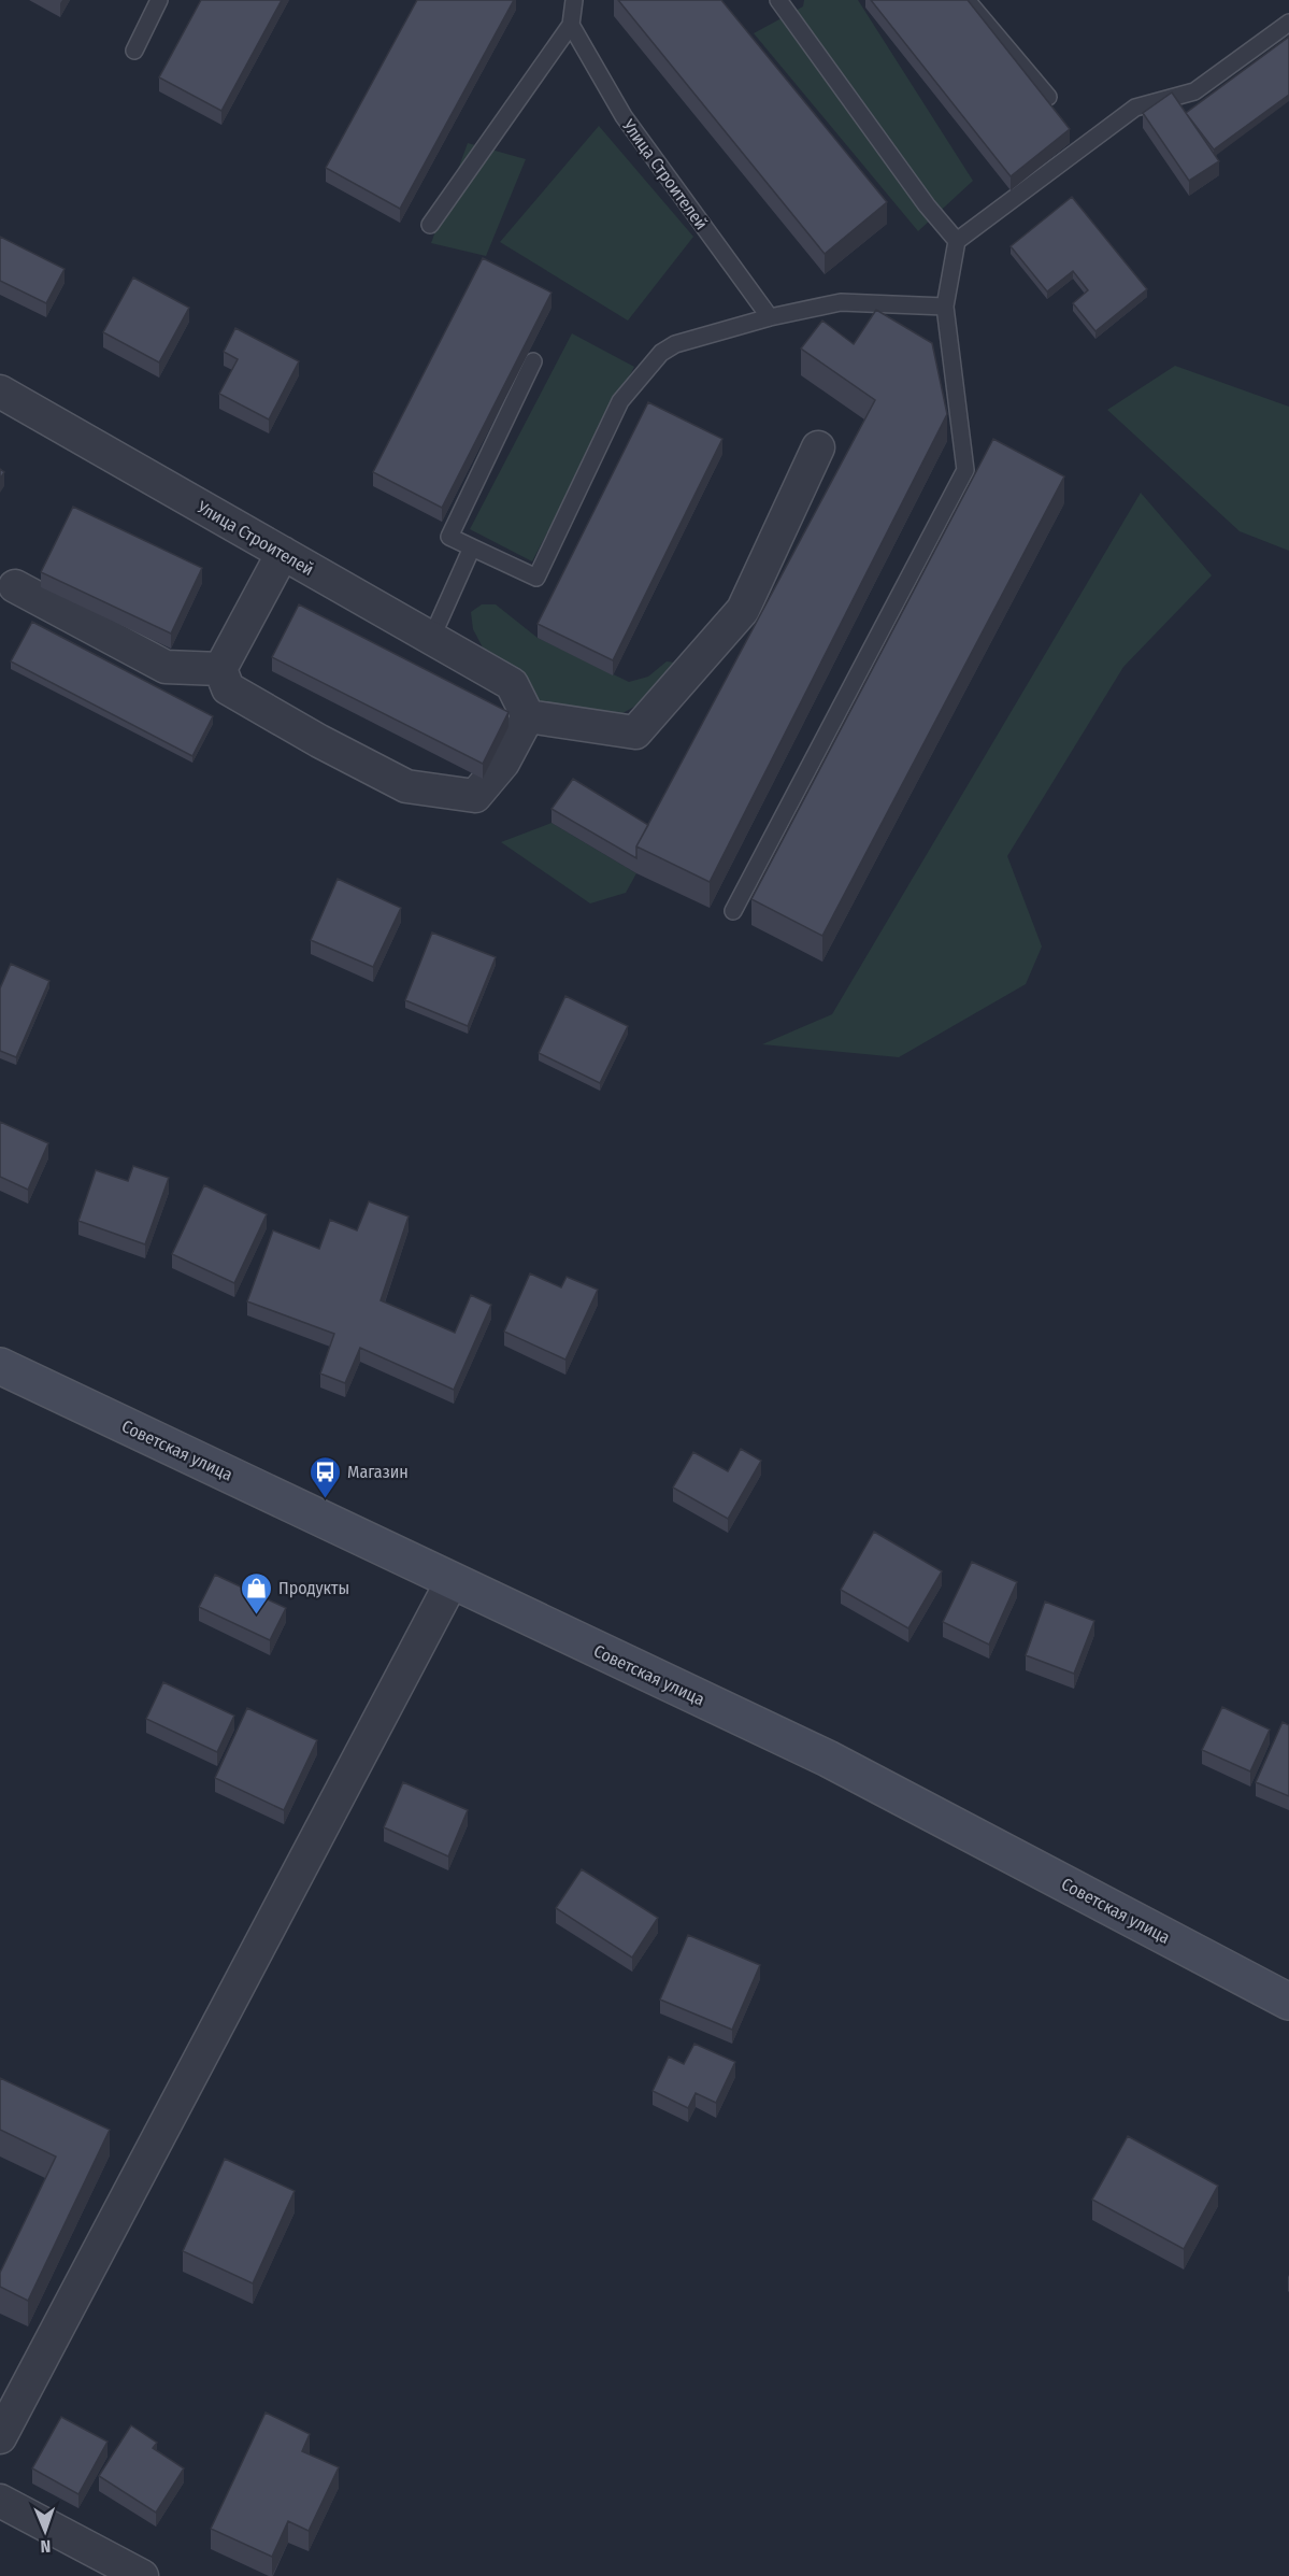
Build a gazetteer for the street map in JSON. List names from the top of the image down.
{
  "streets": {
    "street": ["Улица Строителей", "Советская улица"]
  },
  "places": {
    "bus stop": ["Магазин"],
    "shop": ["Продукты"]
  },
  "north": "bottom"
}
